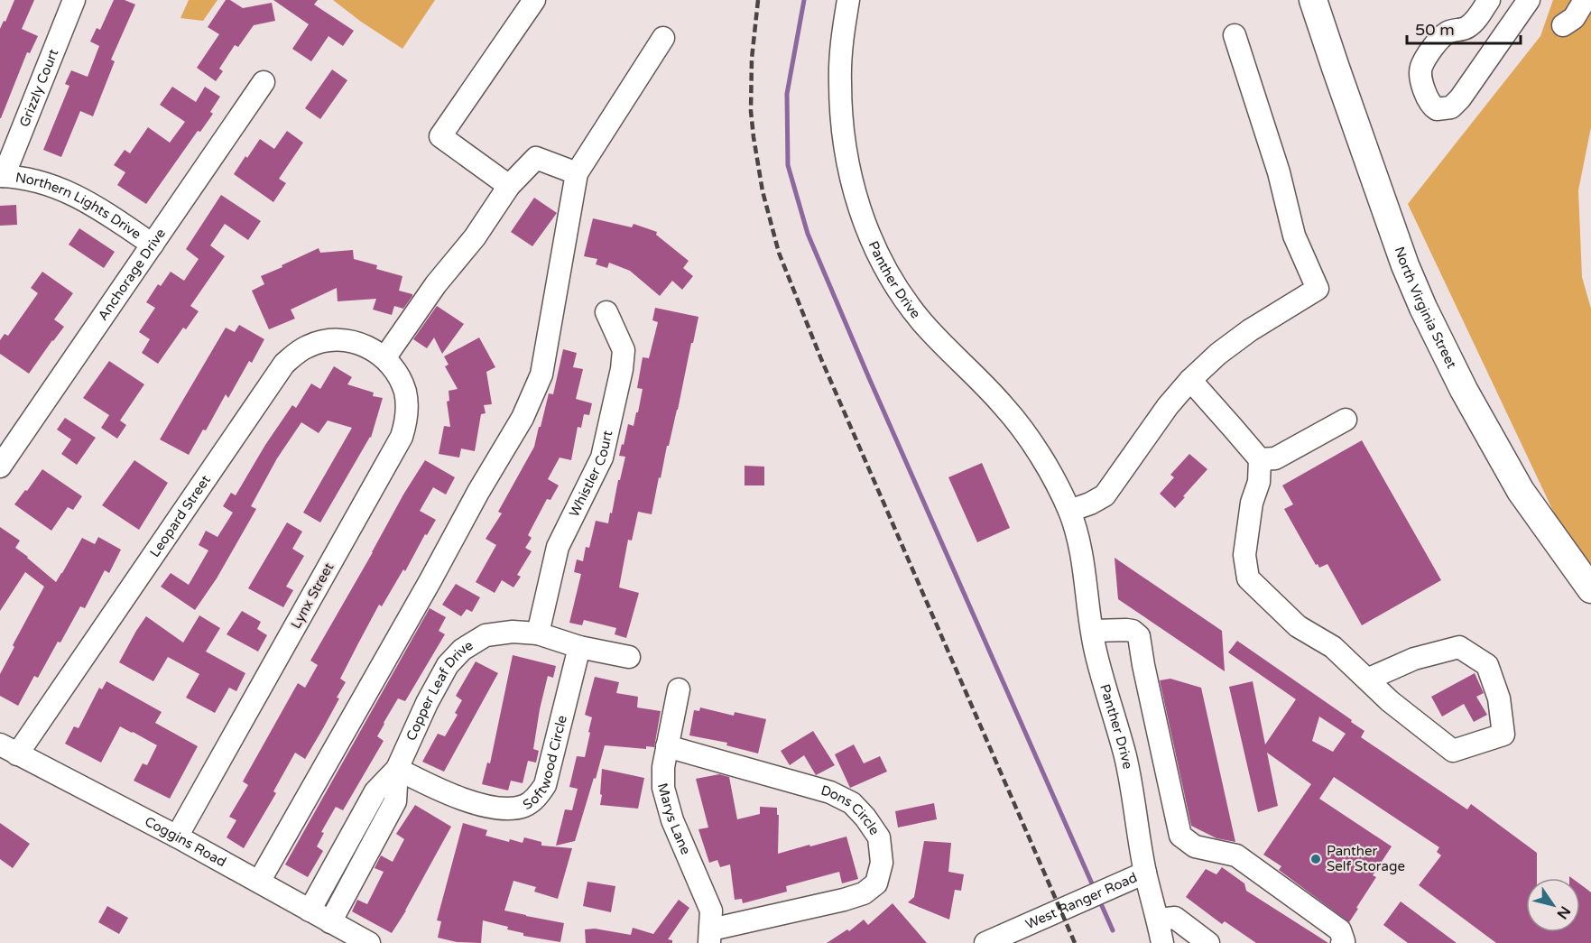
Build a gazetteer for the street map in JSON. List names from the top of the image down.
{
  "streets": {
    "main road": ["North Virginia Street"],
    "street": [
      "Grizzly Court",
      "Northern Lights Drive",
      "Anchorage Drive",
      "Panther Drive",
      "Whistler Court",
      "Leopard Street",
      "Lynx Street",
      "Copper Leaf Drive",
      "Softwood Circle",
      "Dons Circle",
      "Marys Lane",
      "Coggins Road",
      "West Ranger Road"
    ]
  },
  "crossings": [
    ["Grizzly Court", "Northern Lights Drive"],
    ["Northern Lights Drive", "Anchorage Drive"],
    ["Panther Drive", "West Ranger Road"],
    ["Whistler Court", "Copper Leaf Drive"],
    ["Leopard Street", "Lynx Street"],
    ["Leopard Street", "Coggins Road"],
    ["Lynx Street", "Coggins Road"],
    ["Copper Leaf Drive", "Softwood Circle"],
    ["Copper Leaf Drive", "Coggins Road"],
    ["Dons Circle", "Marys Lane"]
  ],
  "places": ["Panther Self Storage"],
  "scale_bar": "50 m",
  "north": "bottom right"
}
